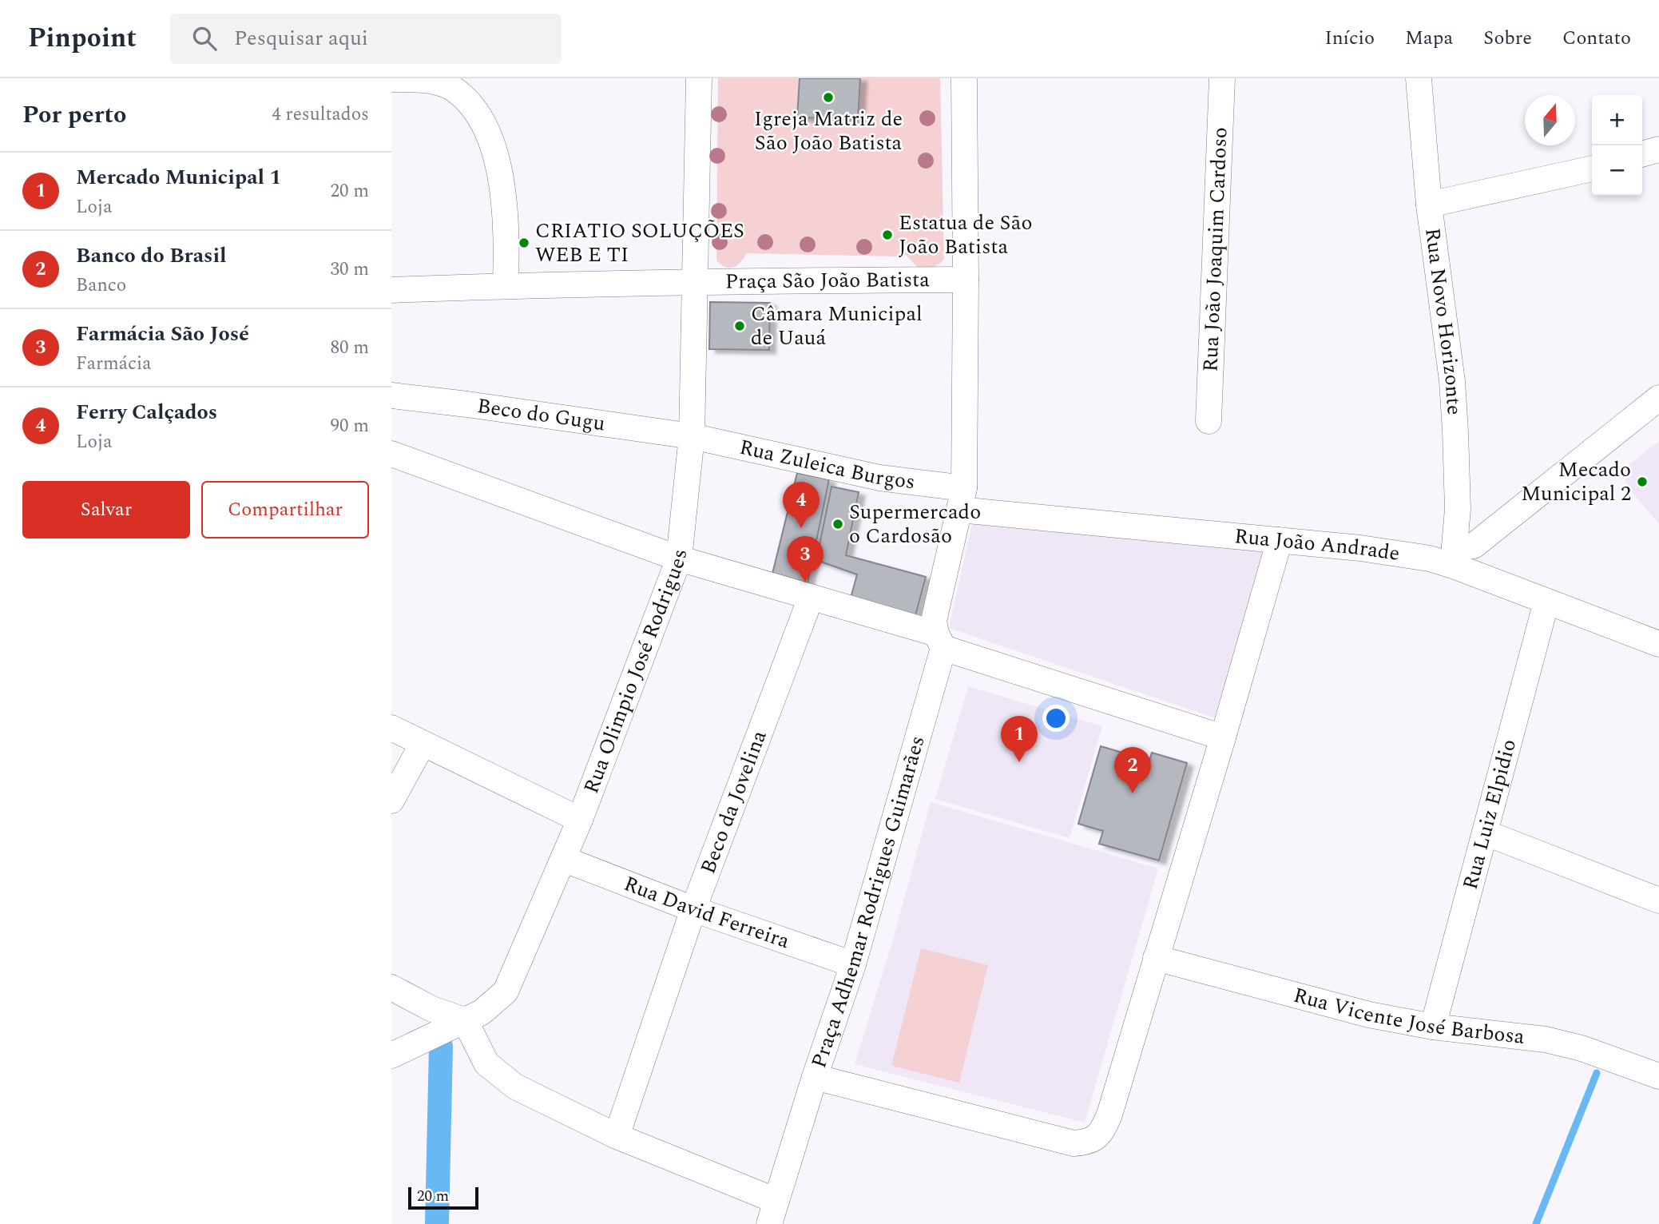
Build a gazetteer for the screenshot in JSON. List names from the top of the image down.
{
  "streets": {
    "street": [
      "Rua João Joaquim Cardoso",
      "Praça São João Batista",
      "Rua Novo Horizonte",
      "Beco do Gugu",
      "Rua Zuleica Burgos",
      "Rua João Andrade",
      "Rua Olimpio José Rodrigues",
      "Beco da Jovelina",
      "Rua Luiz Elpidio",
      "Praça Adhemar Rodrigues Guimarães",
      "Rua David Ferreira",
      "Rua Vicente José Barbosa"
    ]
  },
  "crossings": [
    ["Praça São João Batista", "Rua Olimpio José Rodrigues"],
    ["Praça São João Batista", "Praça Adhemar Rodrigues Guimarães"],
    ["Rua Novo Horizonte", "Rua João Andrade"],
    ["Beco do Gugu", "Rua Zuleica Burgos"],
    ["Beco do Gugu", "Rua Olimpio José Rodrigues"],
    ["Rua Zuleica Burgos", "Rua João Andrade"],
    ["Rua Zuleica Burgos", "Rua Olimpio José Rodrigues"],
    ["Rua Zuleica Burgos", "Praça Adhemar Rodrigues Guimarães"],
    ["Rua João Andrade", "Rua Luiz Elpidio"],
    ["Rua João Andrade", "Praça Adhemar Rodrigues Guimarães"],
    ["Rua Olimpio José Rodrigues", "Rua David Ferreira"],
    ["Beco da Jovelina", "Rua David Ferreira"],
    ["Rua Luiz Elpidio", "Rua Vicente José Barbosa"],
    ["Praça Adhemar Rodrigues Guimarães", "Rua David Ferreira"],
    ["Praça Adhemar Rodrigues Guimarães", "Rua Vicente José Barbosa"]
  ],
  "places": [
    "Igreja Matriz de São João Batista",
    "Estatua de São João Batista",
    "CRIATIO SOLUÇÕES WEB E TI",
    "Câmara Municipal de Uauá",
    "Mecado Municipal 2",
    "Supermercado o Cardosão"
  ],
  "scale_bar": "20 m",
  "north": "top",
  "page": {
    "header": "Pinpoint",
    "search": "Pesquisar aqui",
    "nav": [
      "Início",
      "Mapa",
      "Sobre",
      "Contato"
    ],
    "heading": ["Por perto", "4 resultados"],
    "map_buttons": ["+", "−"],
    "list": [
      {
        "mark": "1",
        "name": "Mercado Municipal 1",
        "note": "Loja",
        "value": "20 m"
      },
      {
        "mark": "2",
        "name": "Banco do Brasil",
        "note": "Banco",
        "value": "30 m"
      },
      {
        "mark": "3",
        "name": "Farmácia São José",
        "note": "Farmácia",
        "value": "80 m"
      },
      {
        "mark": "4",
        "name": "Ferry Calçados",
        "note": "Loja",
        "value": "90 m"
      }
    ],
    "buttons": ["Salvar", "Compartilhar"],
    "pins": [
      "4",
      "3",
      "1",
      "2"
    ],
    "scale": "20 m"
  }
}
